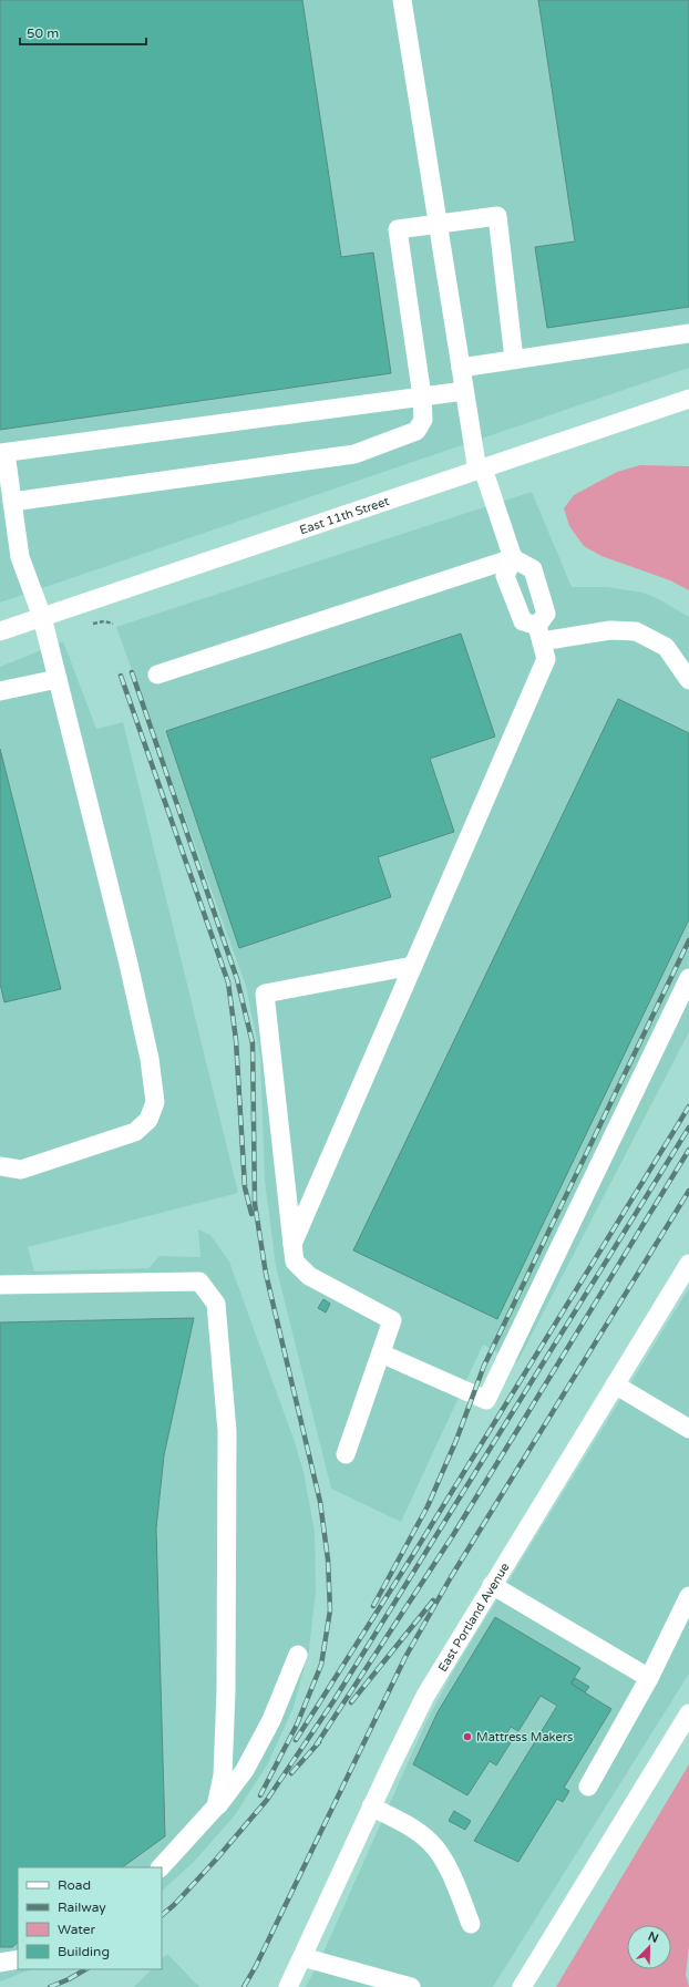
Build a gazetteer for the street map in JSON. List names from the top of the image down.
{
  "streets": {
    "street": ["East 11th Street", "East Portland Avenue"]
  },
  "places": ["Mattress Makers"],
  "legend": [
    "Road",
    "Railway",
    "Water",
    "Building"
  ],
  "scale_bar": "50 m",
  "north": "top right"
}
